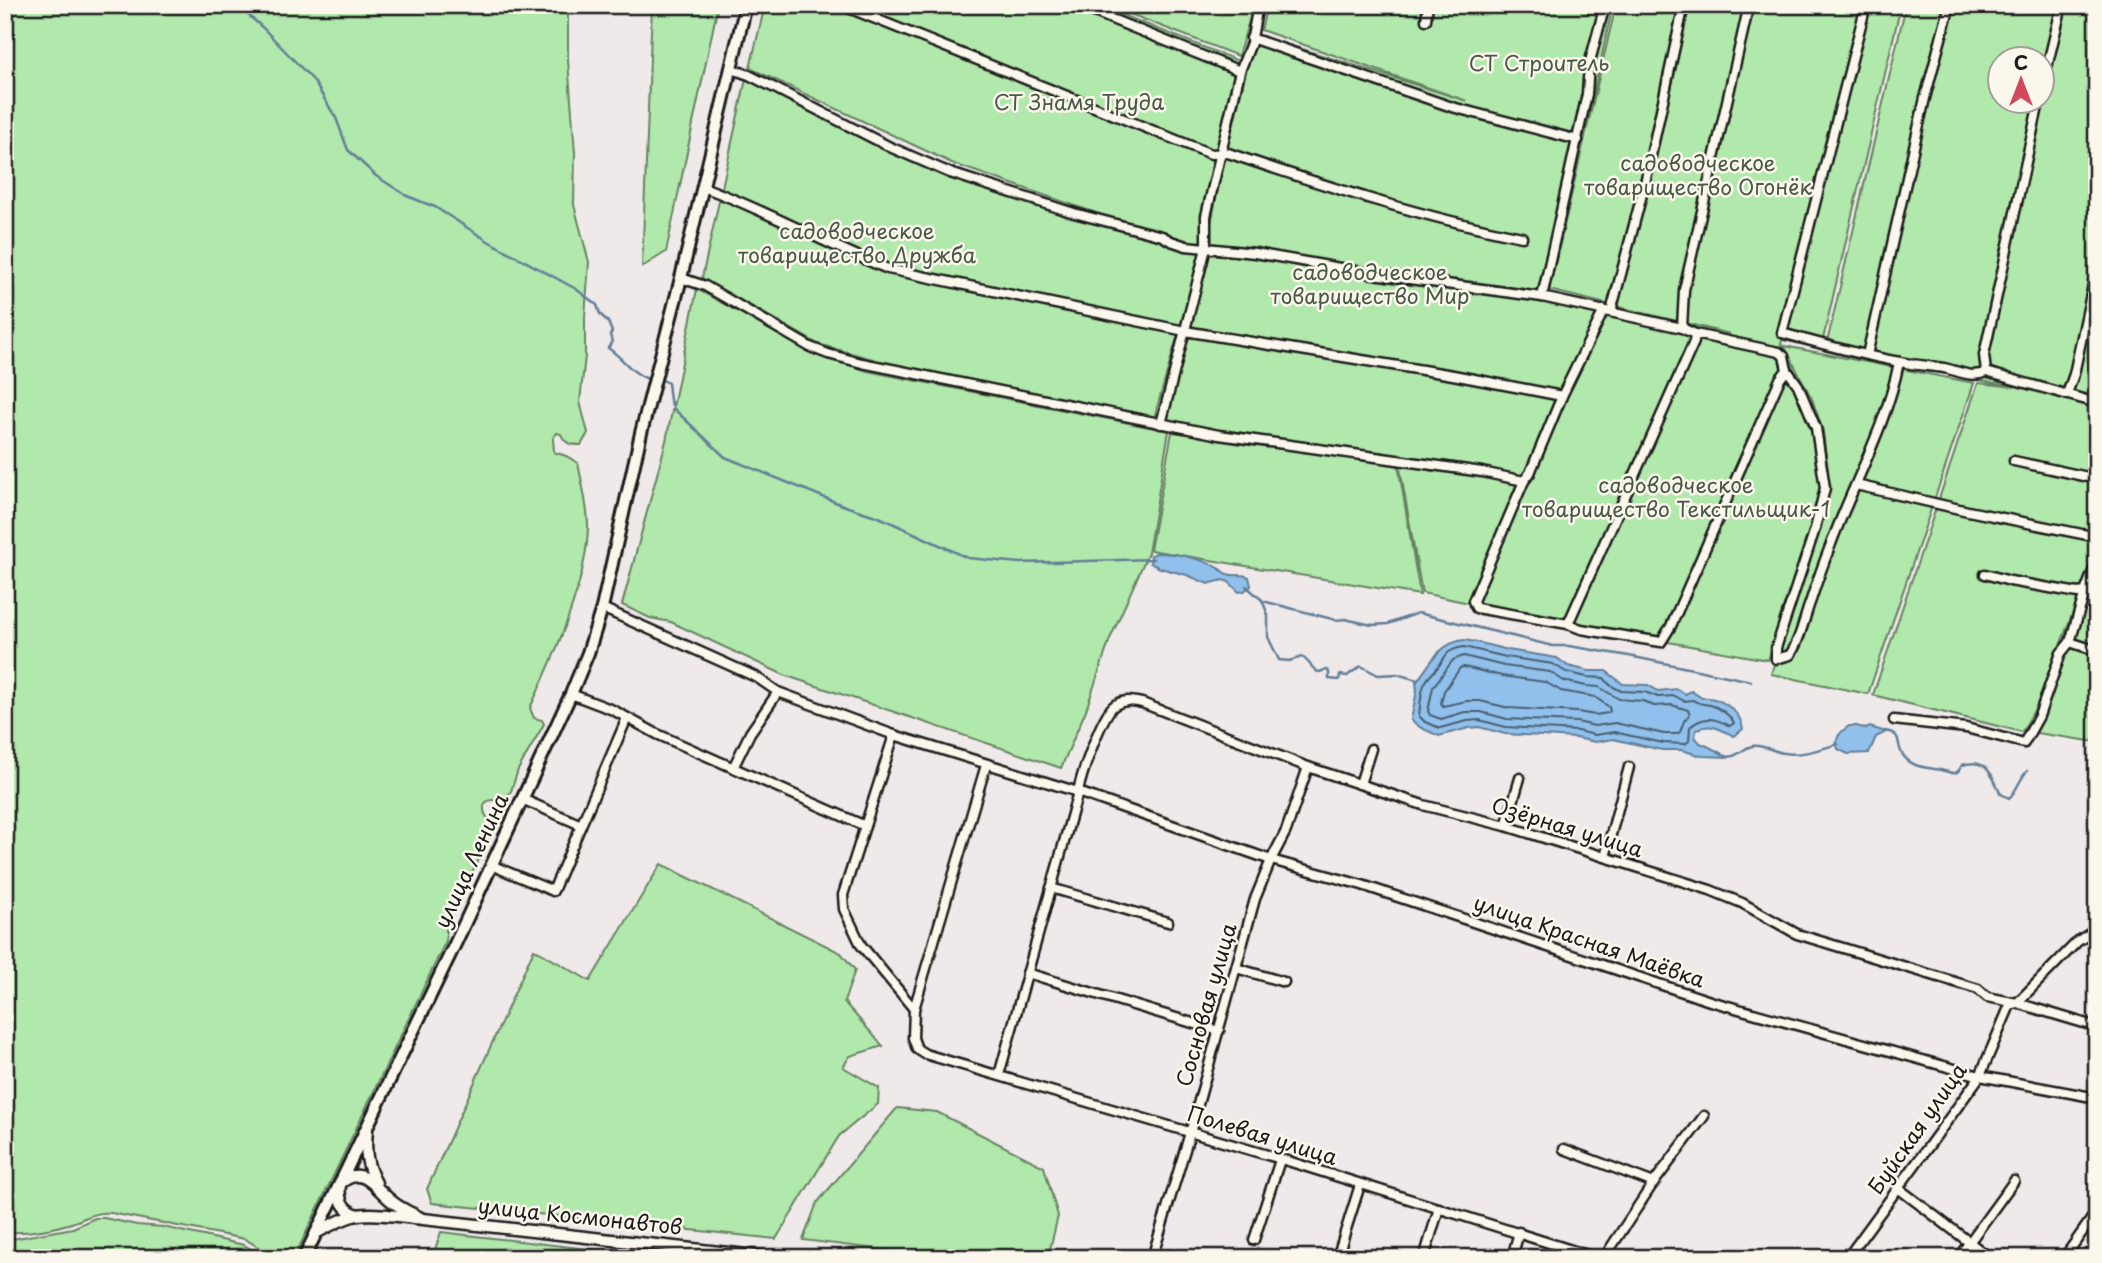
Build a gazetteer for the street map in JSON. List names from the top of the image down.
{
  "streets": {
    "main road": ["улица Ленина"],
    "street": [
      "Озёрная улица",
      "улица Красная Маёвка",
      "Сосновая улица",
      "Буйская улица",
      "Полевая улица",
      "улица Космонавтов"
    ]
  },
  "crossings": [
    ["Озёрная улица", "улица Красная Маёвка"],
    ["Озёрная улица", "Сосновая улица"],
    ["Озёрная улица", "Буйская улица"],
    ["улица Ленина", "улица Красная Маёвка"],
    ["улица Красная Маёвка", "Сосновая улица"],
    ["улица Красная Маёвка", "Буйская улица"],
    ["Сосновая улица", "Полевая улица"]
  ],
  "parks": [
    "СТ Строитель",
    "СТ Знамя Труда",
    "садоводческое товарищество Огонёк",
    "садоводческое товарищество Дружба",
    "садоводческое товарищество Мир",
    "садоводческое товарищество Текстильщик-1"
  ],
  "north": "top"
}
